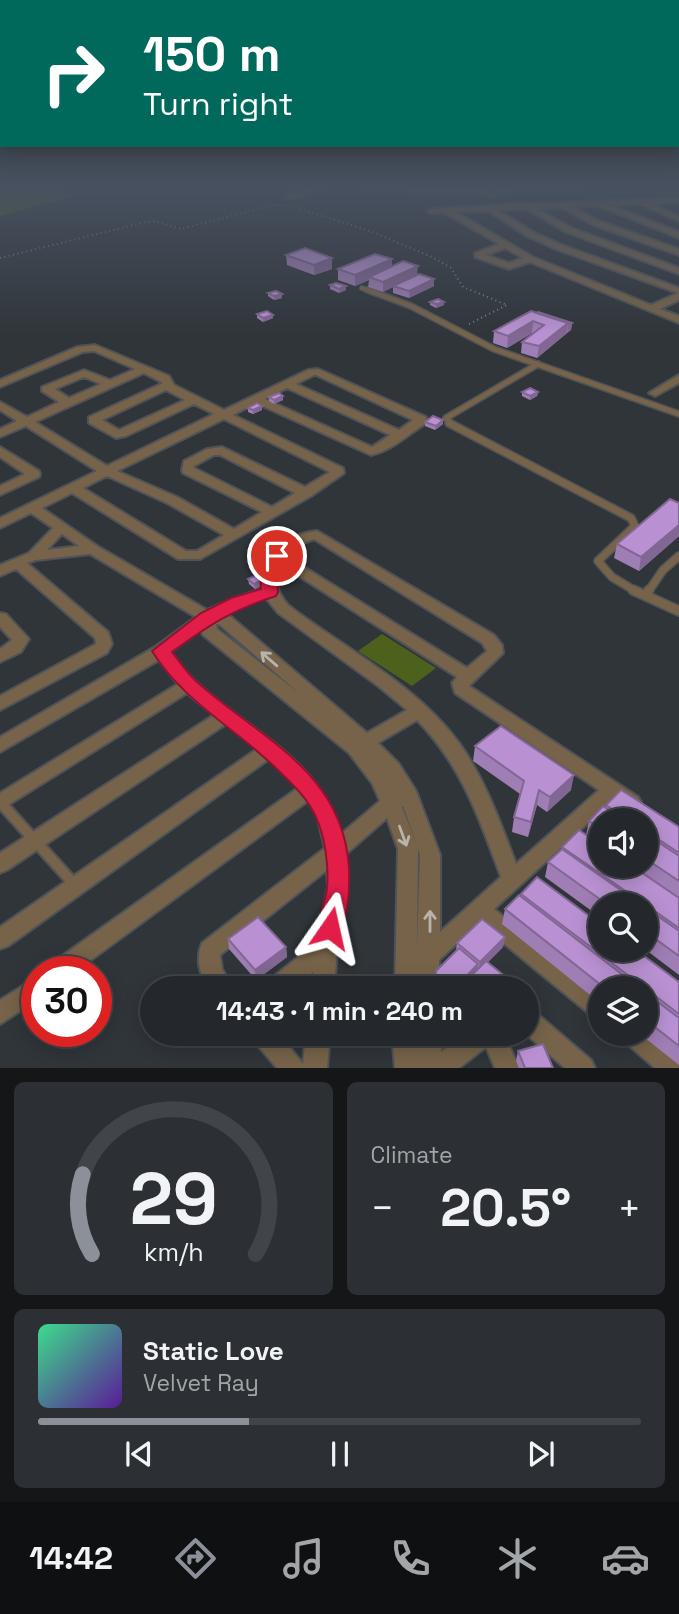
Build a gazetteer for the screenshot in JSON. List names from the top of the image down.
{
  "page": {
    "turn": ["150 m", "Turn right"],
    "limit": "30",
    "trip": "14:43 · 1 min · 240 m",
    "tile": "Climate",
    "heat": ["−", "20.5°", "+"],
    "song": ["Static Love", "Velvet Ray"],
    "tabs": "14:42",
    "gauge": ["29", "km/h"]
  }
}
